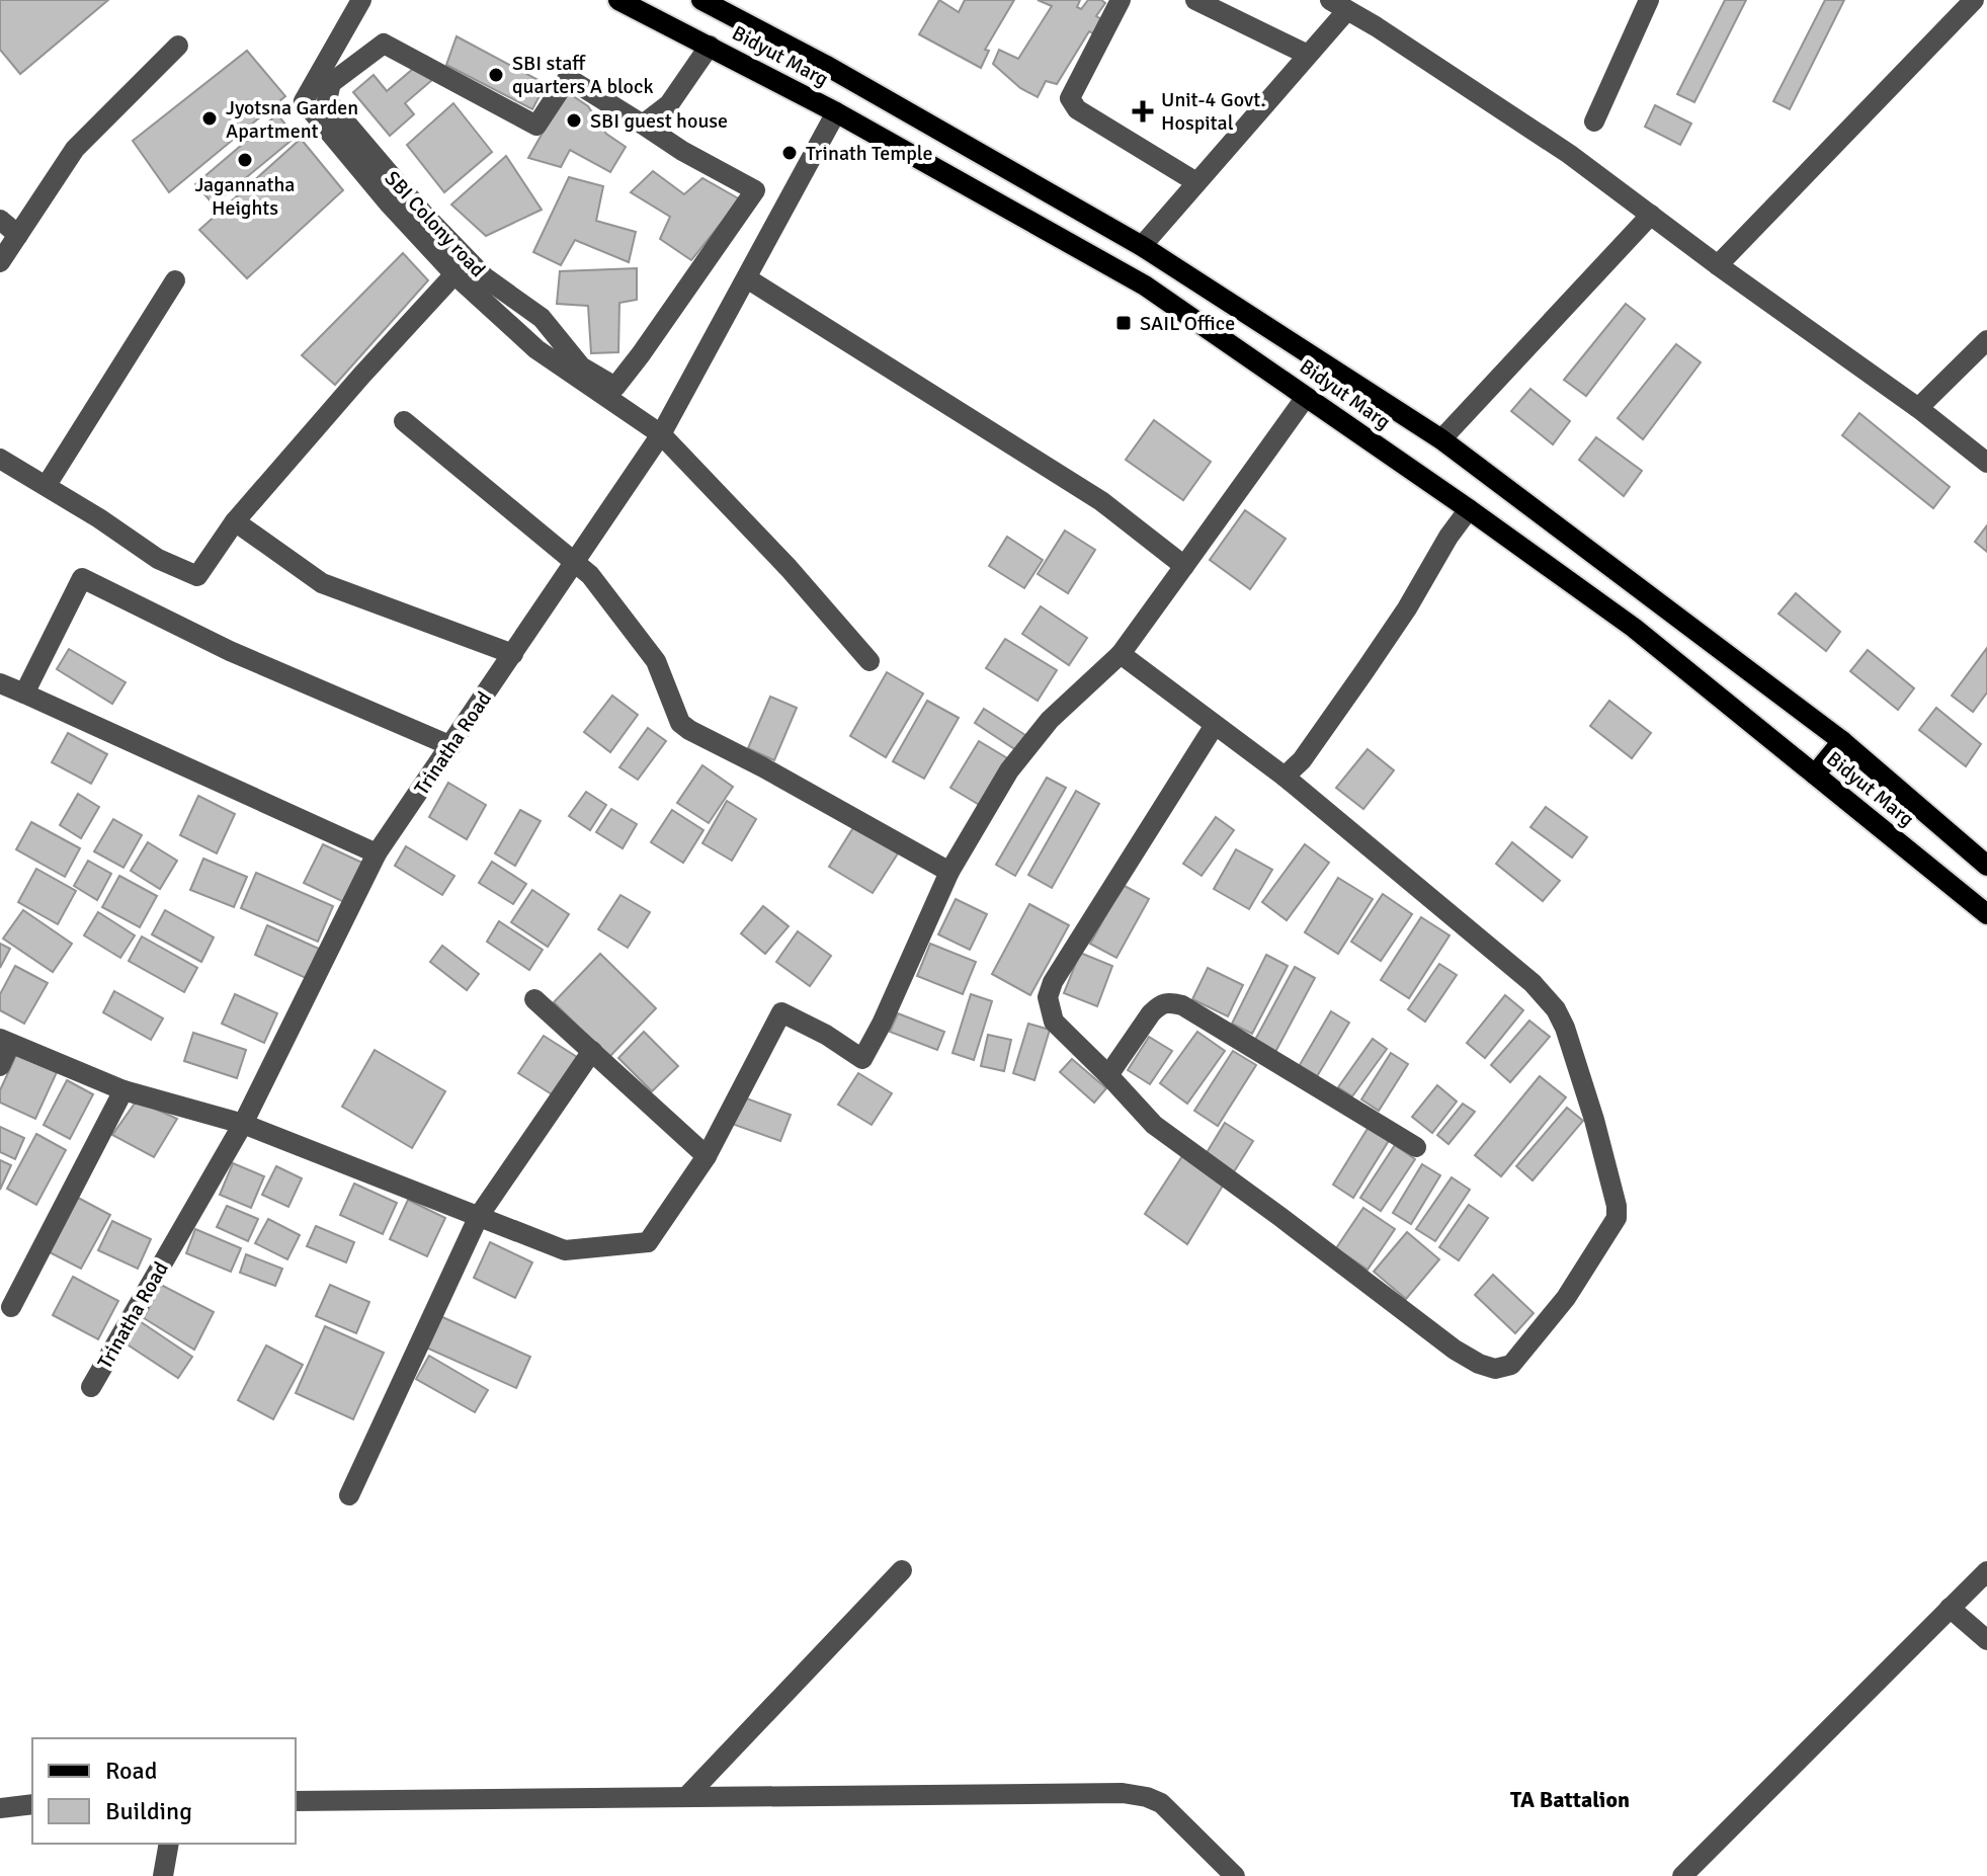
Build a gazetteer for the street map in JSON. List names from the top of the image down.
{
  "streets": {
    "main road": ["Bidyut Marg"],
    "street": ["SBI Colony road", "Trinatha Road"]
  },
  "crossings": [
    ["Bidyut Marg", "Trinatha Road"]
  ],
  "districts": ["TA Battalion"],
  "places": {
    "other": [
      "SBI staff quarters A block",
      "Jyotsna Garden Apartment",
      "SBI guest house",
      "Trinath Temple",
      "Jagannatha Heights"
    ],
    "health": ["Unit-4 Govt. Hospital"],
    "transit": ["SAIL Office"]
  },
  "legend": ["Road", "Building"]
}
